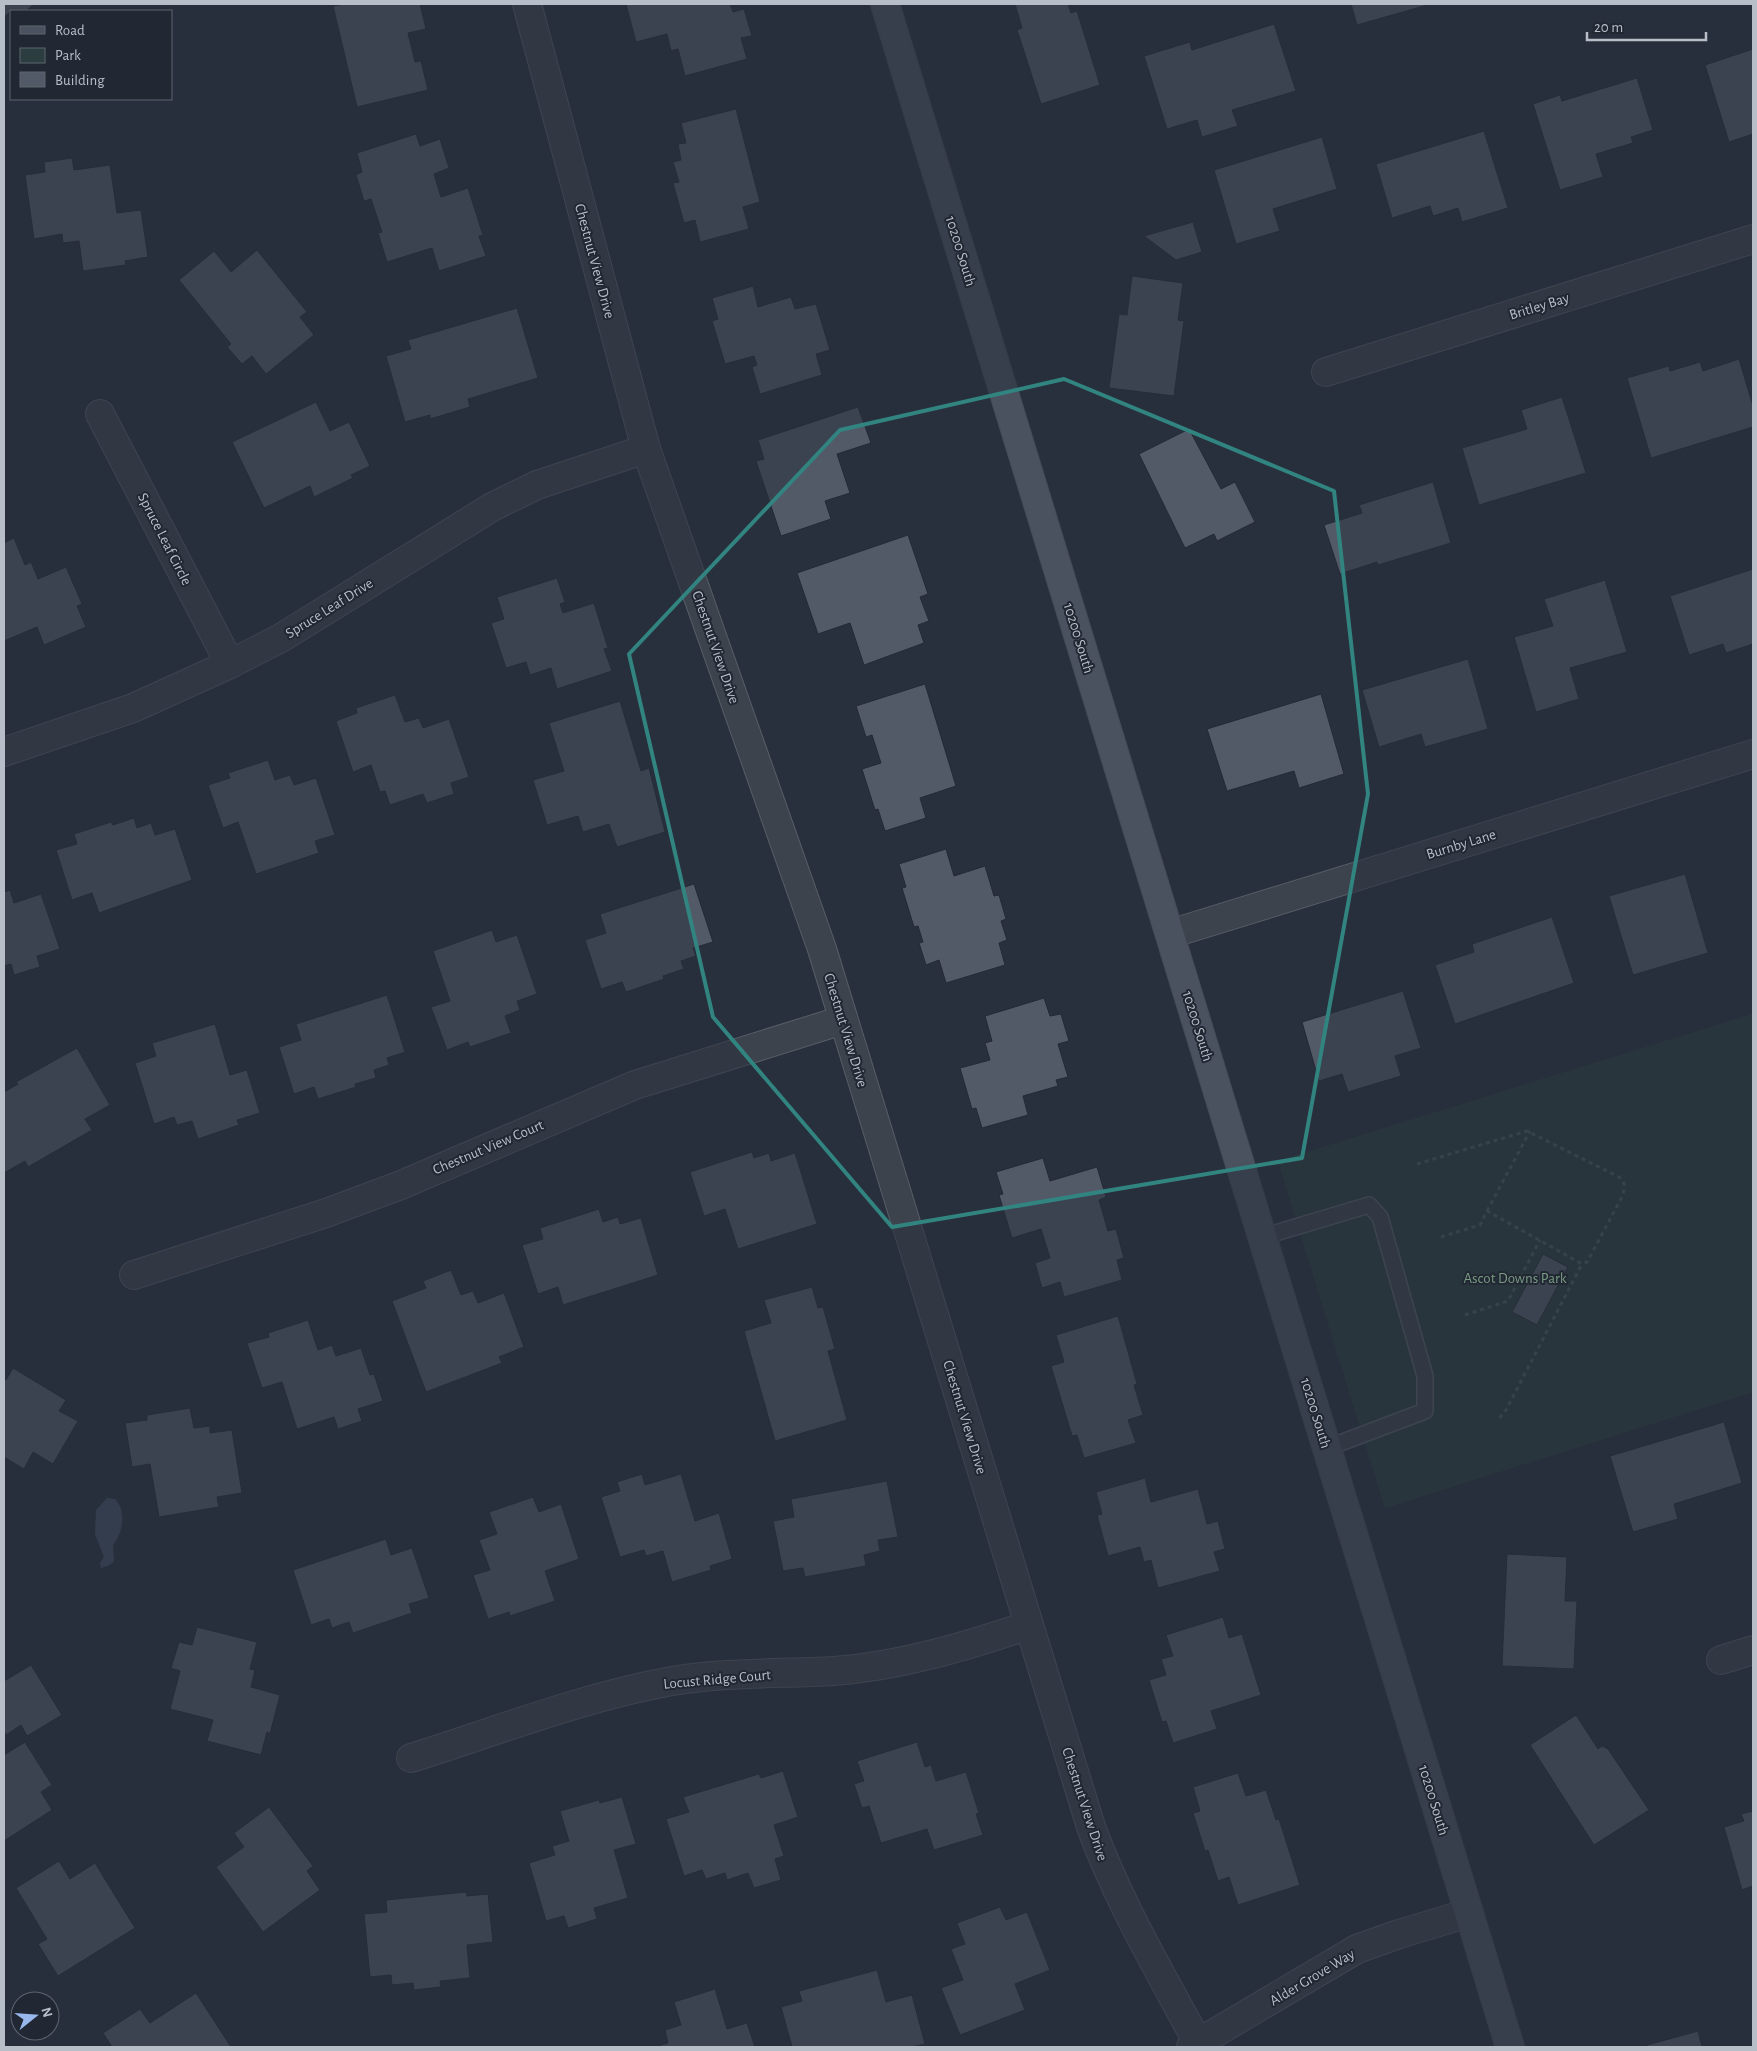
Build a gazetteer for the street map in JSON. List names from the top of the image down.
{
  "streets": {
    "street": [
      "10200 South",
      "Chestnut View Drive",
      "Britley Bay",
      "Spruce Leaf Circle",
      "Spruce Leaf Drive",
      "Burnby Lane",
      "Chestnut View Court",
      "Locust Ridge Court",
      "Alder Grove Way"
    ]
  },
  "crossings": [
    ["10200 South", "Burnby Lane"],
    ["10200 South", "Alder Grove Way"],
    ["Chestnut View Drive", "Spruce Leaf Drive"],
    ["Chestnut View Drive", "Chestnut View Court"],
    ["Chestnut View Drive", "Locust Ridge Court"],
    ["Chestnut View Drive", "Alder Grove Way"],
    ["Spruce Leaf Circle", "Spruce Leaf Drive"]
  ],
  "parks": ["Ascot Downs Park"],
  "legend": ["Road", "Park", "Building"],
  "scale_bar": "20 m",
  "north": "right"
}
